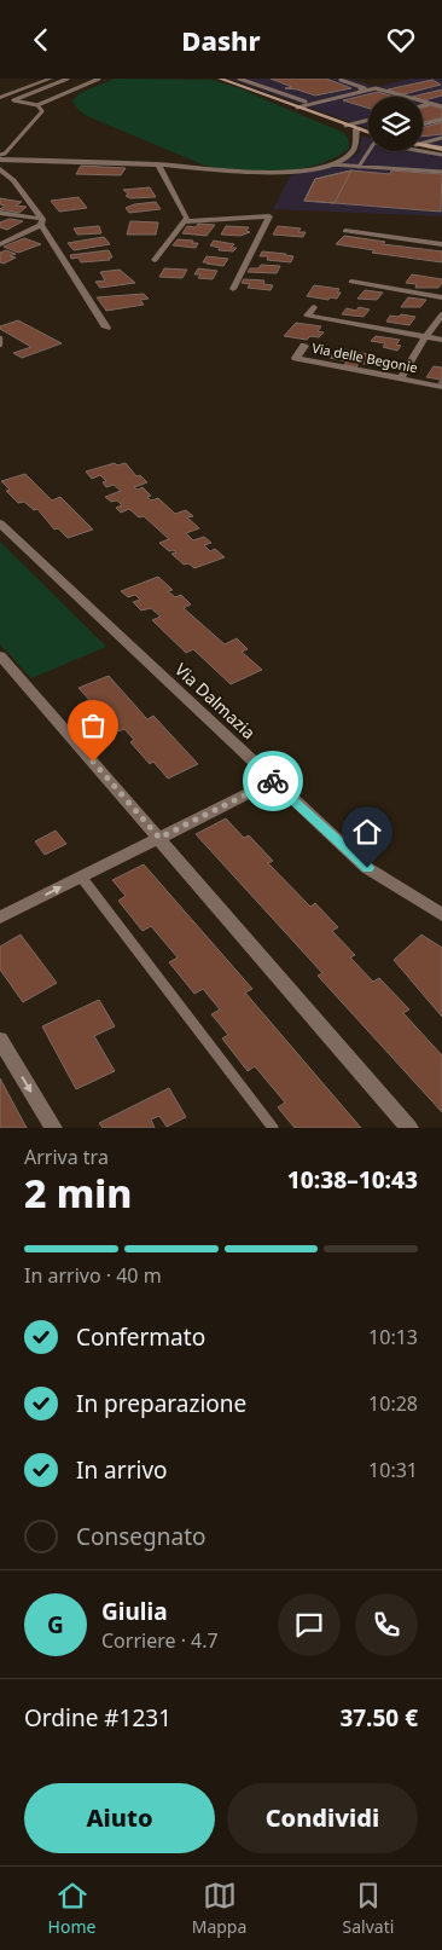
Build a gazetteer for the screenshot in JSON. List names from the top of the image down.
{
  "streets": {
    "street": ["Via delle Begonie", "Via Dalmazia"]
  },
  "page": {
    "header": "Dashr",
    "heading": ["2 min", "Arriva tra", "10:38–10:43"],
    "panel": [
      "Giulia",
      "Corriere · 4.7",
      "Ordine #1231",
      "37.50 €"
    ],
    "bar": "In arrivo · 40 m",
    "list": [
      ["Confermato", "10:13"],
      ["In preparazione", "10:28"],
      ["In arrivo", "10:31"],
      "Consegnato"
    ],
    "round": "G",
    "buttons": ["Aiuto", "Condividi"],
    "tabs": ["Home", "Mappa", "Salvati"]
  }
}
